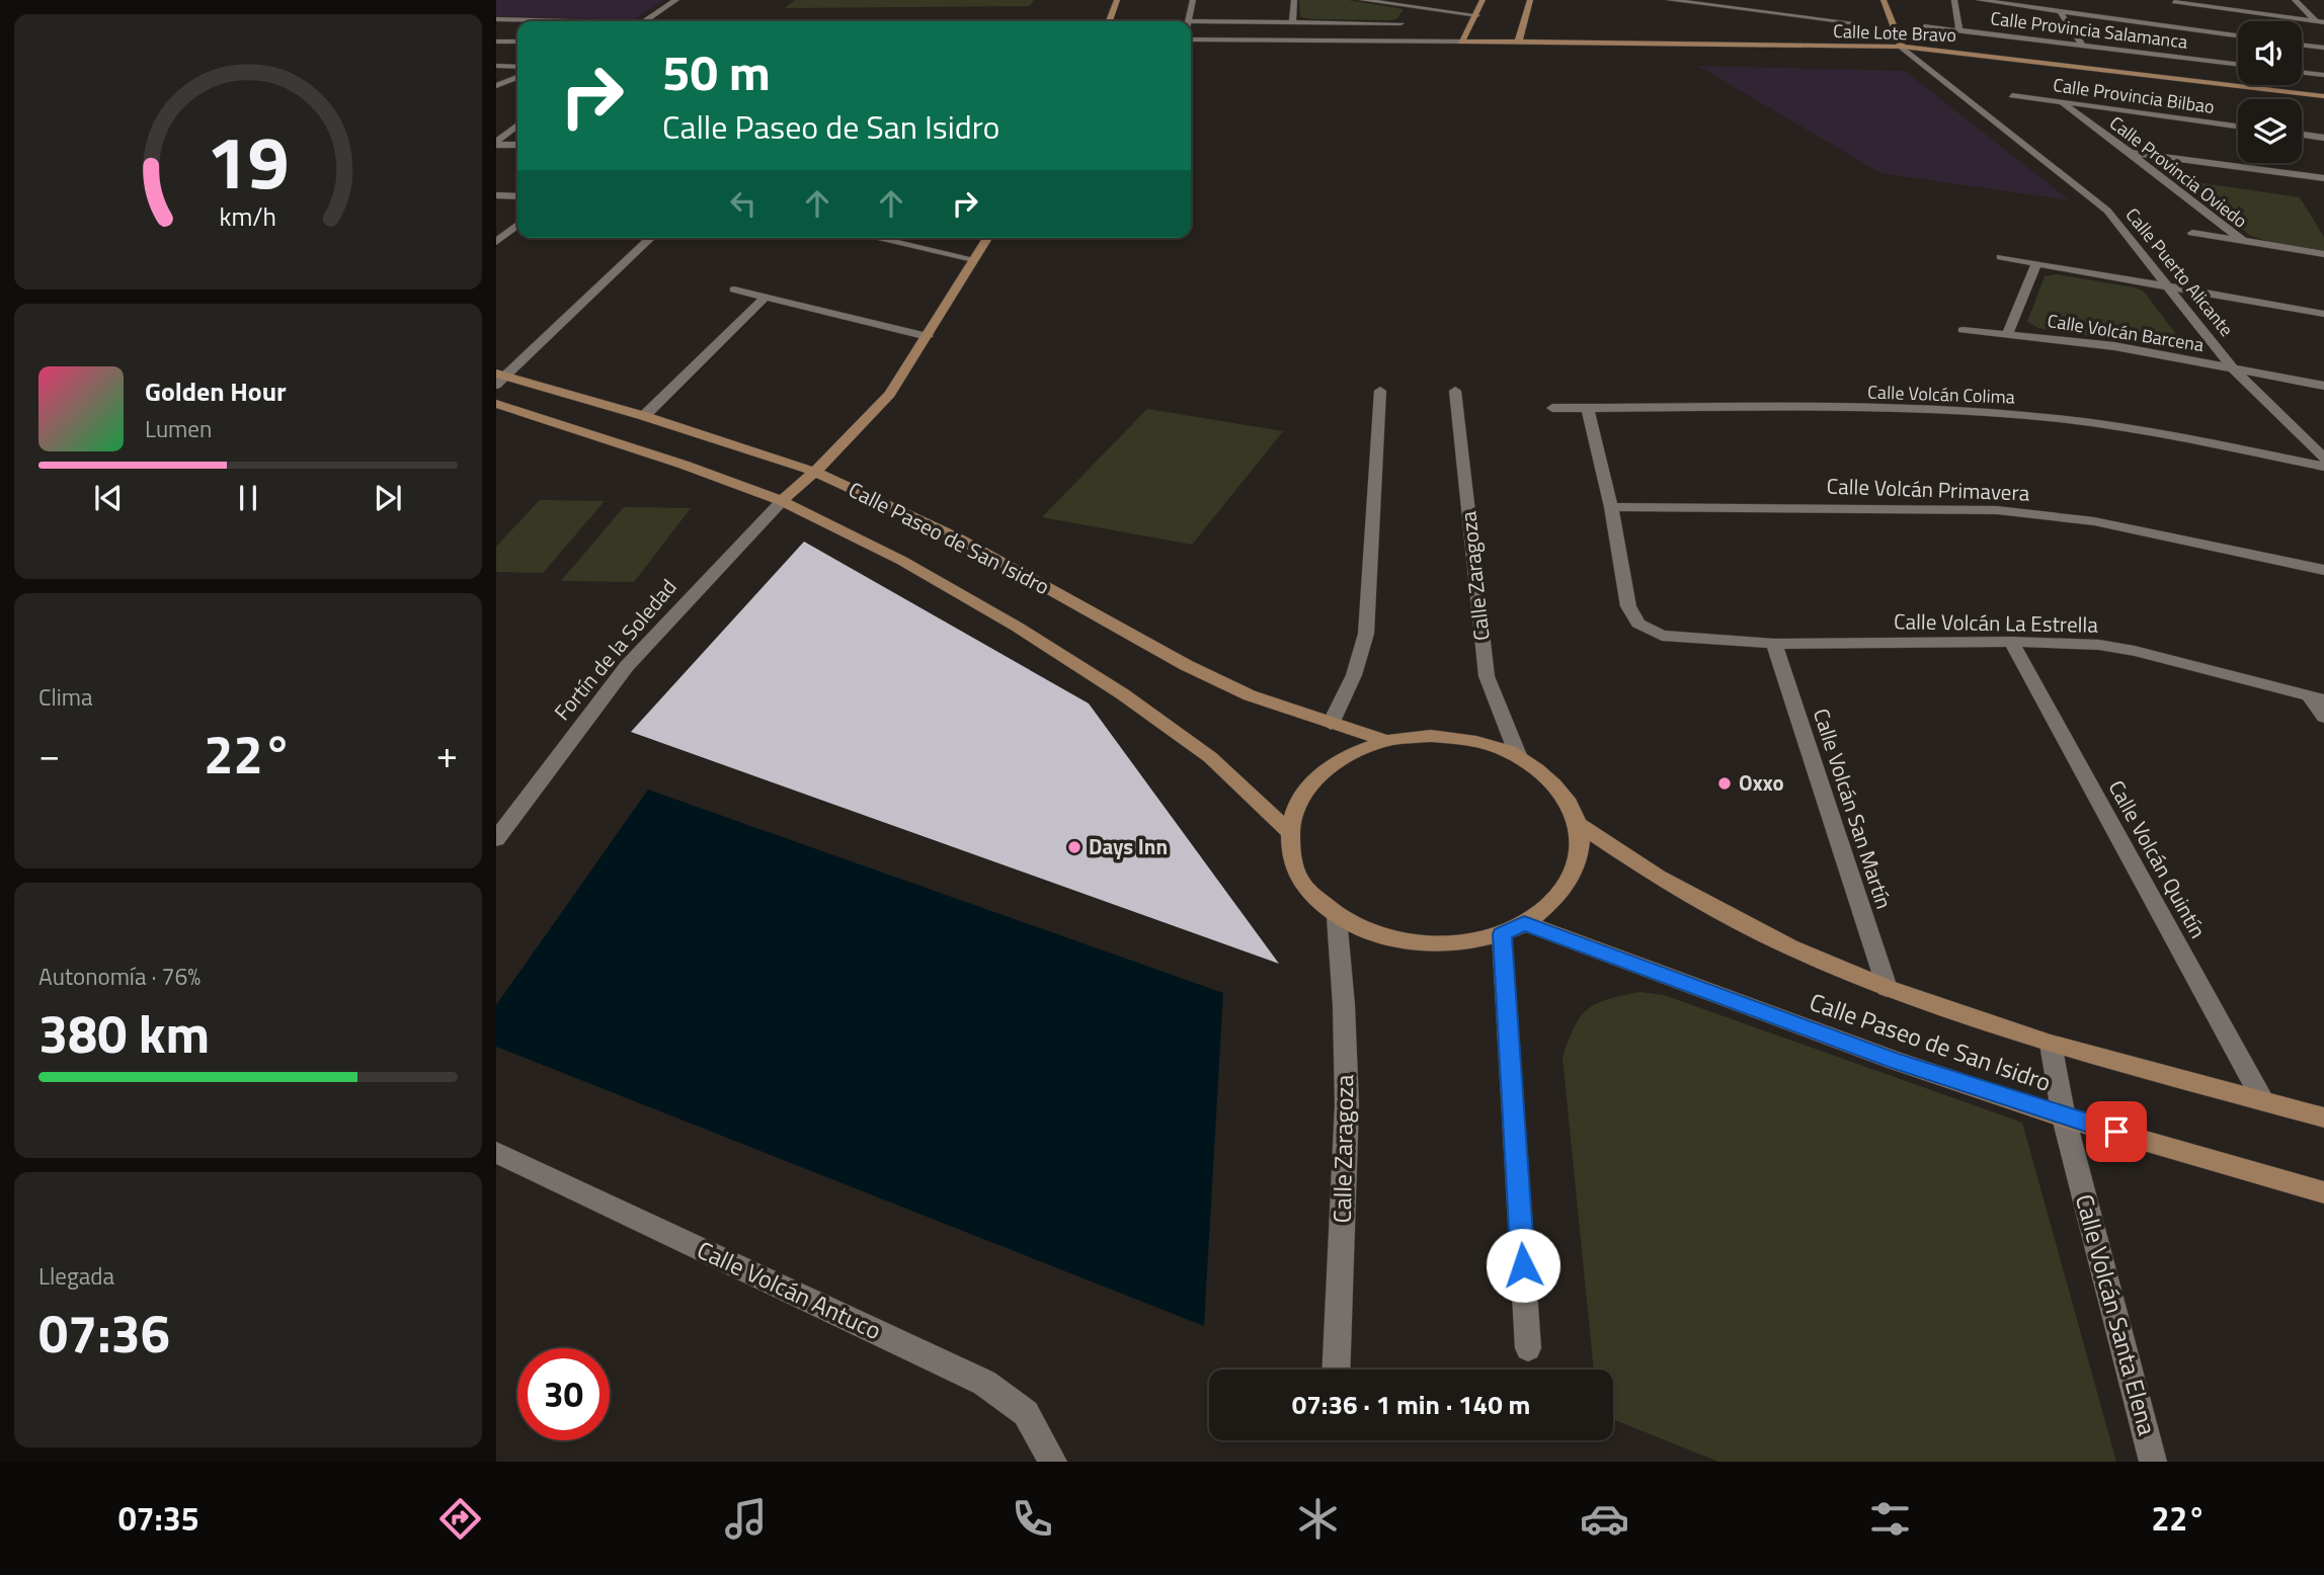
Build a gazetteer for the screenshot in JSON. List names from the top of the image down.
{
  "streets": {
    "main road": ["Calle Lote Bravo", "Calle Paseo de San Isidro"],
    "street": [
      "Calle Provincia Salamanca",
      "Calle Provincia Bilbao",
      "Calle Provincia Oviedo",
      "Calle Puerto Alicante",
      "Calle Volcán Barcena",
      "Calle Volcán Colima",
      "Calle Volcán Primavera",
      "Calle Zaragoza",
      "Calle Volcán La Estrella",
      "Fortín de la Soledad",
      "Calle Volcán San Martín",
      "Calle Volcán Quintín",
      "Calle Volcán Antuco",
      "Calle Volcán Santa Elena"
    ]
  },
  "crossings": [
    ["Calle Lote Bravo", "Calle Puerto Alicante"],
    ["Calle Provincia Bilbao", "Calle Provincia Oviedo"],
    ["Calle Puerto Alicante", "Calle Volcán Barcena"],
    ["Calle Volcán Primavera", "Calle Volcán La Estrella"],
    ["Calle Paseo de San Isidro", "Calle Zaragoza"],
    ["Calle Paseo de San Isidro", "Fortín de la Soledad"],
    ["Calle Paseo de San Isidro", "Calle Volcán San Martín"],
    ["Calle Paseo de San Isidro", "Calle Volcán Quintín"],
    ["Calle Paseo de San Isidro", "Calle Volcán Santa Elena"],
    ["Calle Volcán La Estrella", "Calle Volcán San Martín"],
    ["Calle Volcán La Estrella", "Calle Volcán Quintín"]
  ],
  "places": ["Oxxo", "Days Inn"],
  "page": {
    "turn": ["50 m", "Calle Paseo de San Isidro"],
    "song": ["Golden Hour", "Lumen"],
    "tile": [
      "Clima",
      ["Autonomía · 76%", "380 km"],
      ["Llegada", "07:36"]
    ],
    "heat": ["−", "22°", "+"],
    "limit": "30",
    "trip": "07:36 · 1 min · 140 m",
    "tabs": ["07:35", "22°"],
    "gauge": ["19", "km/h"]
  }
}
